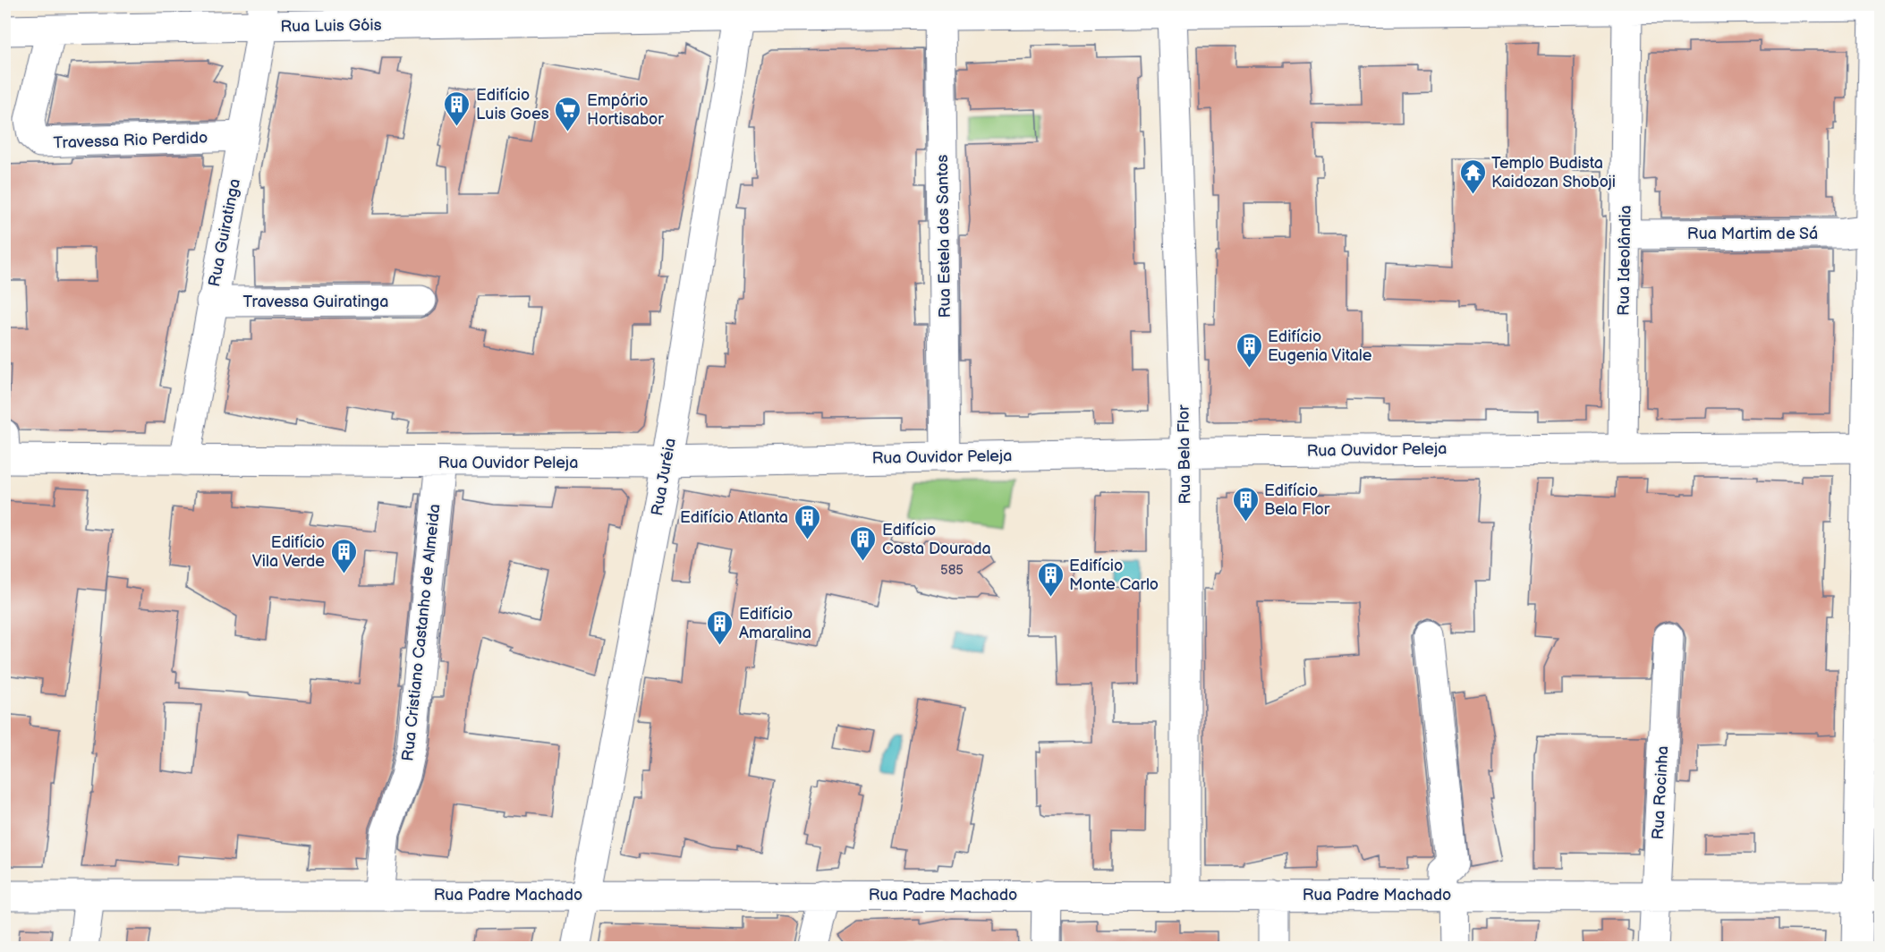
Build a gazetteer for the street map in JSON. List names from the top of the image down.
{
  "streets": {
    "street": [
      "Rua Luis Góis",
      "Travessa Rio Perdido",
      "Rua Guiratinga",
      "Rua Martim de Sá",
      "Rua Estela dos Santos",
      "Rua Ideolândia",
      "Travessa Guiratinga",
      "Rua Ouvidor Peleja",
      "Rua Bela Flor",
      "Rua Juréia",
      "Rua Cristiano Castanho de Almeida",
      "Rua Rocinha",
      "Rua Padre Machado"
    ]
  },
  "crossings": [
    ["Rua Luis Góis", "Travessa Rio Perdido"],
    ["Rua Luis Góis", "Rua Guiratinga"],
    ["Rua Luis Góis", "Rua Estela dos Santos"],
    ["Rua Luis Góis", "Rua Ideolândia"],
    ["Rua Luis Góis", "Rua Bela Flor"],
    ["Rua Luis Góis", "Rua Juréia"],
    ["Travessa Rio Perdido", "Rua Guiratinga"],
    ["Rua Guiratinga", "Travessa Guiratinga"],
    ["Rua Guiratinga", "Rua Ouvidor Peleja"],
    ["Rua Martim de Sá", "Rua Ideolândia"],
    ["Rua Estela dos Santos", "Rua Ouvidor Peleja"],
    ["Rua Ideolândia", "Rua Ouvidor Peleja"],
    ["Rua Ouvidor Peleja", "Rua Bela Flor"],
    ["Rua Ouvidor Peleja", "Rua Juréia"],
    ["Rua Ouvidor Peleja", "Rua Cristiano Castanho de Almeida"],
    ["Rua Bela Flor", "Rua Padre Machado"],
    ["Rua Juréia", "Rua Padre Machado"],
    ["Rua Cristiano Castanho de Almeida", "Rua Padre Machado"],
    ["Rua Rocinha", "Rua Padre Machado"]
  ],
  "places": {
    "building": [
      "Edifício Luis Goes",
      "Edifício Eugenia Vitale",
      "Edifício Bela Flor",
      "Edifício Atlanta",
      "Edifício Costa Dourada",
      "Edifício Vila Verde",
      "Edifício Monte Carlo",
      "Edifício Amaralina"
    ],
    "supermarket": ["Empório Hortisabor"],
    "temple": ["Templo Budista Kaidozan Shoboji"]
  },
  "house_numbers": ["585"]
}
